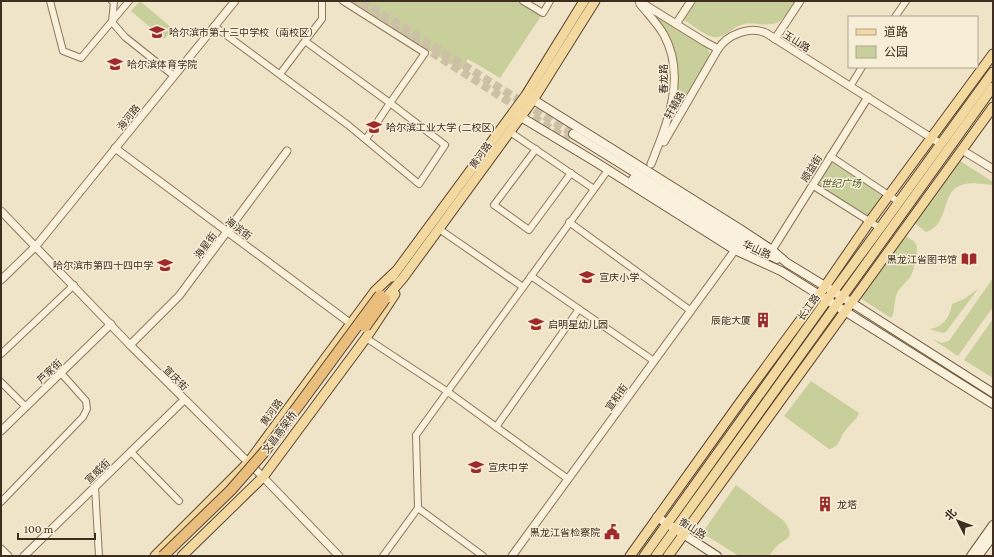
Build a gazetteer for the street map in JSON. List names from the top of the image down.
{
  "streets": {
    "highway": ["文昌高架桥"],
    "main road": [
      "黄河路",
      "华山路",
      "长江路",
      "衡山路"
    ],
    "street": [
      "玉山路",
      "春龙路",
      "轩辕路",
      "海河路",
      "顺益街",
      "海滨街",
      "海星街",
      "芦家街",
      "宣庆街",
      "宣和街",
      "宣威街"
    ]
  },
  "crossings": [
    ["玉山路", "轩辕路"],
    ["玉山路", "顺益街"],
    ["玉山路", "长江路"],
    ["春龙路", "轩辕路"],
    ["春龙路", "华山路"],
    ["轩辕路", "华山路"],
    ["海河路", "海滨街"],
    ["海河路", "宣庆街"],
    ["黄河路", "海滨街"],
    ["黄河路", "华山路"],
    ["黄河路", "宣庆街"],
    ["黄河路", "文昌高架桥"],
    ["顺益街", "华山路"],
    ["海滨街", "海星街"],
    ["海星街", "宣庆街"],
    ["华山路", "长江路"],
    ["华山路", "宣和街"],
    ["长江路", "衡山路"],
    ["芦家街", "宣庆街"],
    ["宣庆街", "宣威街"]
  ],
  "parks": ["世纪广场"],
  "places": {
    "school or university": [
      "哈尔滨市第十三中学校（南校区）",
      "哈尔滨体育学院",
      "哈尔滨工业大学 (二校区)",
      "哈尔滨市第四十四中学",
      "宣庆小学",
      "启明星幼儿园",
      "宣庆中学"
    ],
    "library": ["黑龙江省图书馆"],
    "building": ["辰能大厦", "龙塔"],
    "public building": ["黑龙江省检察院"]
  },
  "legend": ["道路", "公园"],
  "scale_bar": "100 m",
  "north": "top left"
}
